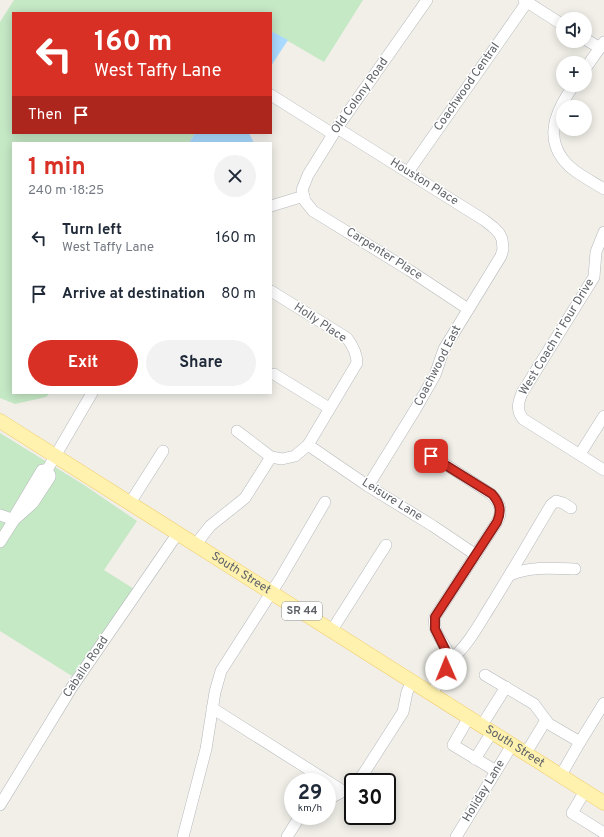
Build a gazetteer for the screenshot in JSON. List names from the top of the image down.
{
  "streets": {
    "main road": ["South Street", "SR 44"],
    "street": [
      "Coachwood Central",
      "Old Colony Road",
      "Houston Place",
      "Carpenter Place",
      "Holly Place",
      "West Coach n' Four Drive",
      "Coachwood East",
      "Leisure Lane",
      "Caballo Road",
      "Holiday Lane"
    ]
  },
  "crossings": [
    ["Coachwood Central", "Houston Place"],
    ["Old Colony Road", "Houston Place"],
    ["Old Colony Road", "Carpenter Place"],
    ["Houston Place", "Coachwood East"],
    ["Carpenter Place", "Coachwood East"],
    ["Coachwood East", "Leisure Lane"],
    ["South Street", "Caballo Road"],
    ["South Street", "Holiday Lane"]
  ],
  "page": {
    "map_buttons": ["+", "−"],
    "turn": ["160 m", "West Taffy Lane"],
    "then": "Then",
    "heading": ["1 min", "240 m · 18:25"],
    "list": [
      {
        "name": "Turn left",
        "note": "West Taffy Lane",
        "value": "160 m"
      },
      {
        "name": "Arrive at destination",
        "value": "80 m"
      }
    ],
    "buttons": ["Exit", "Share"],
    "speed": "29 km/h",
    "limit": "30"
  }
}
